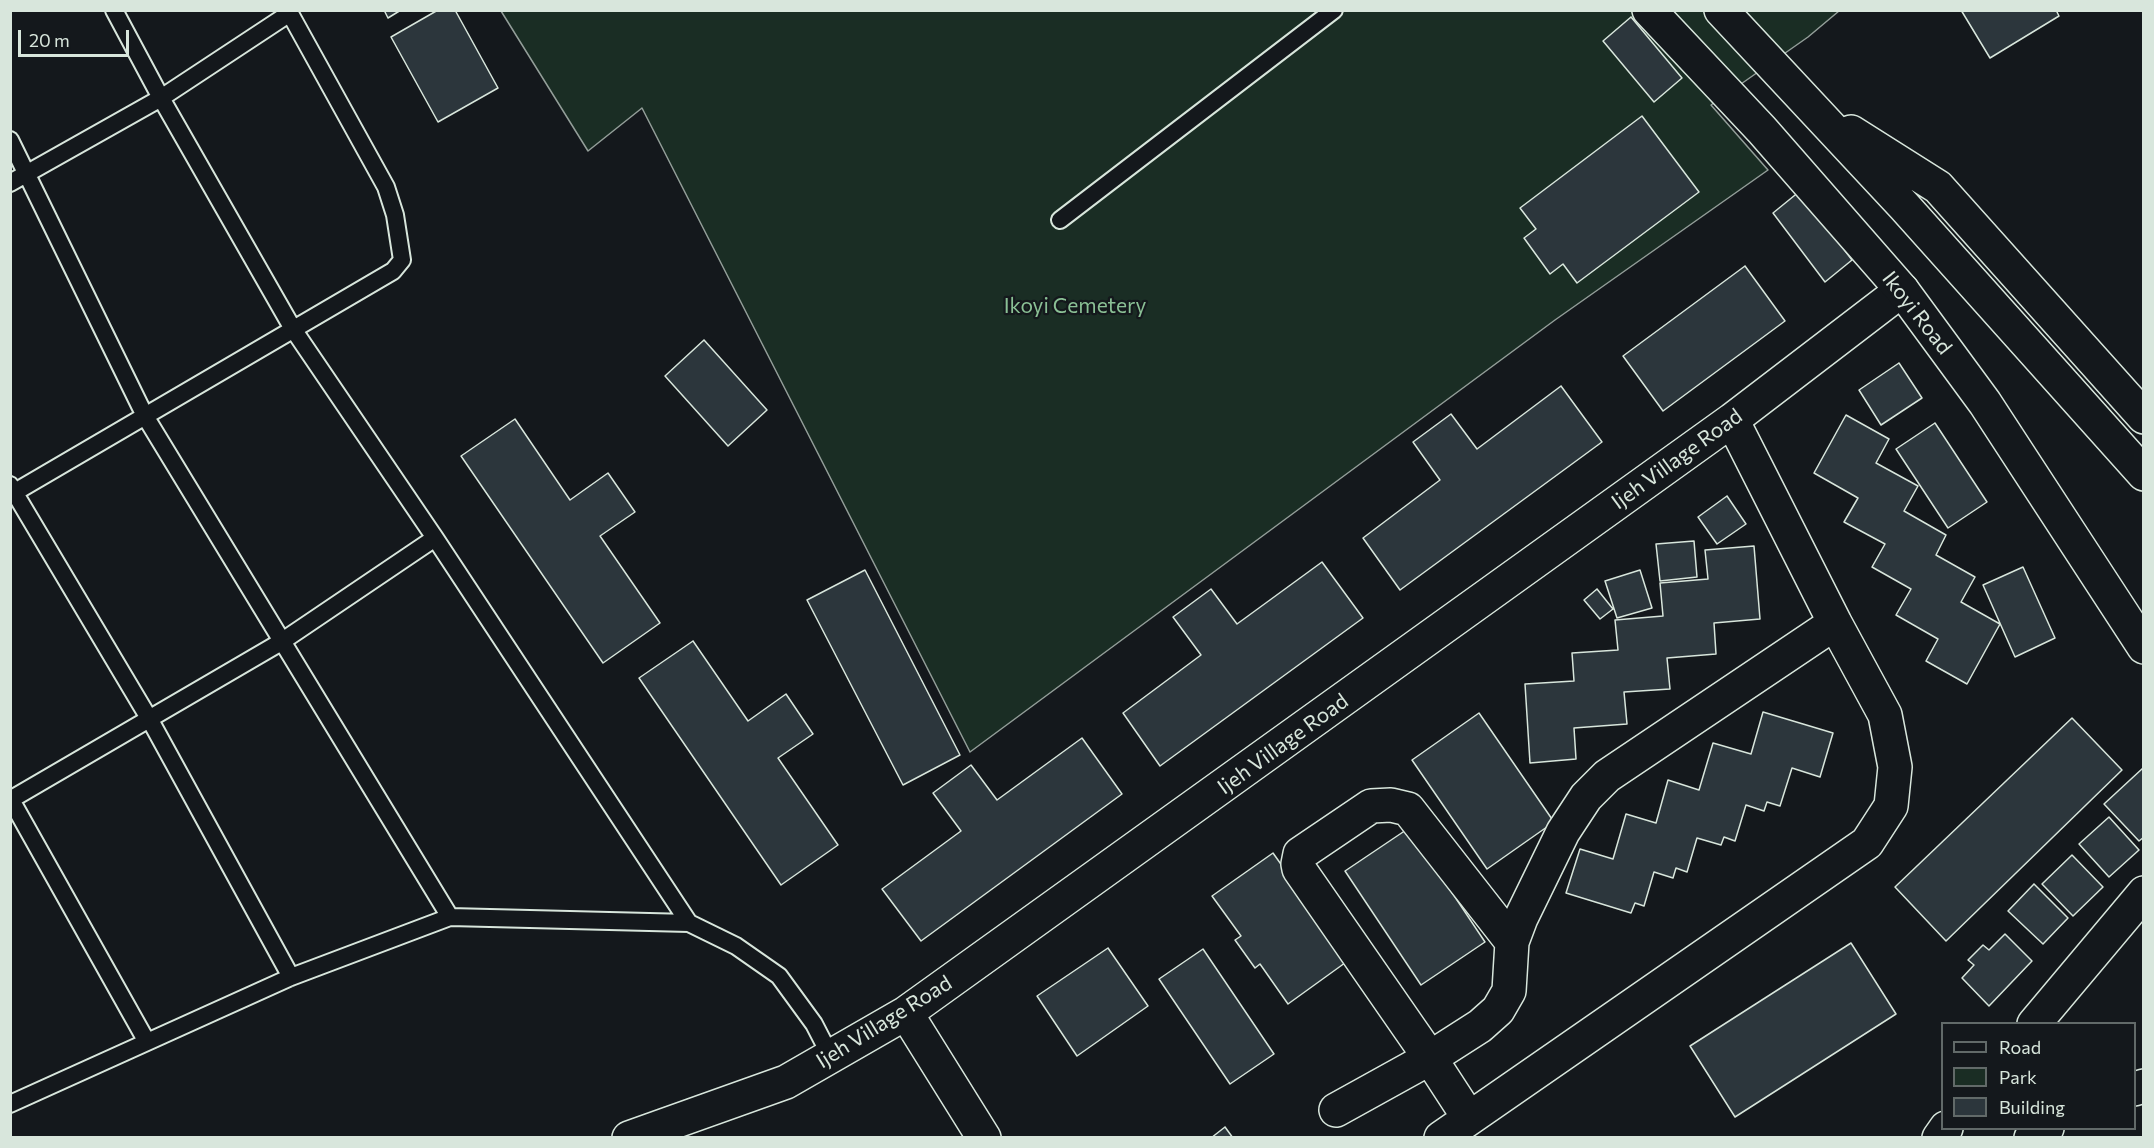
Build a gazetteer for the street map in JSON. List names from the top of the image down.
{
  "streets": {
    "main road": ["Ikoyi Road", "Ijeh Village Road"]
  },
  "crossings": [
    ["Ikoyi Road", "Ijeh Village Road"]
  ],
  "parks": ["Ikoyi Cemetery"],
  "legend": ["Road", "Park", "Building"],
  "scale_bar": "20 m"
}
